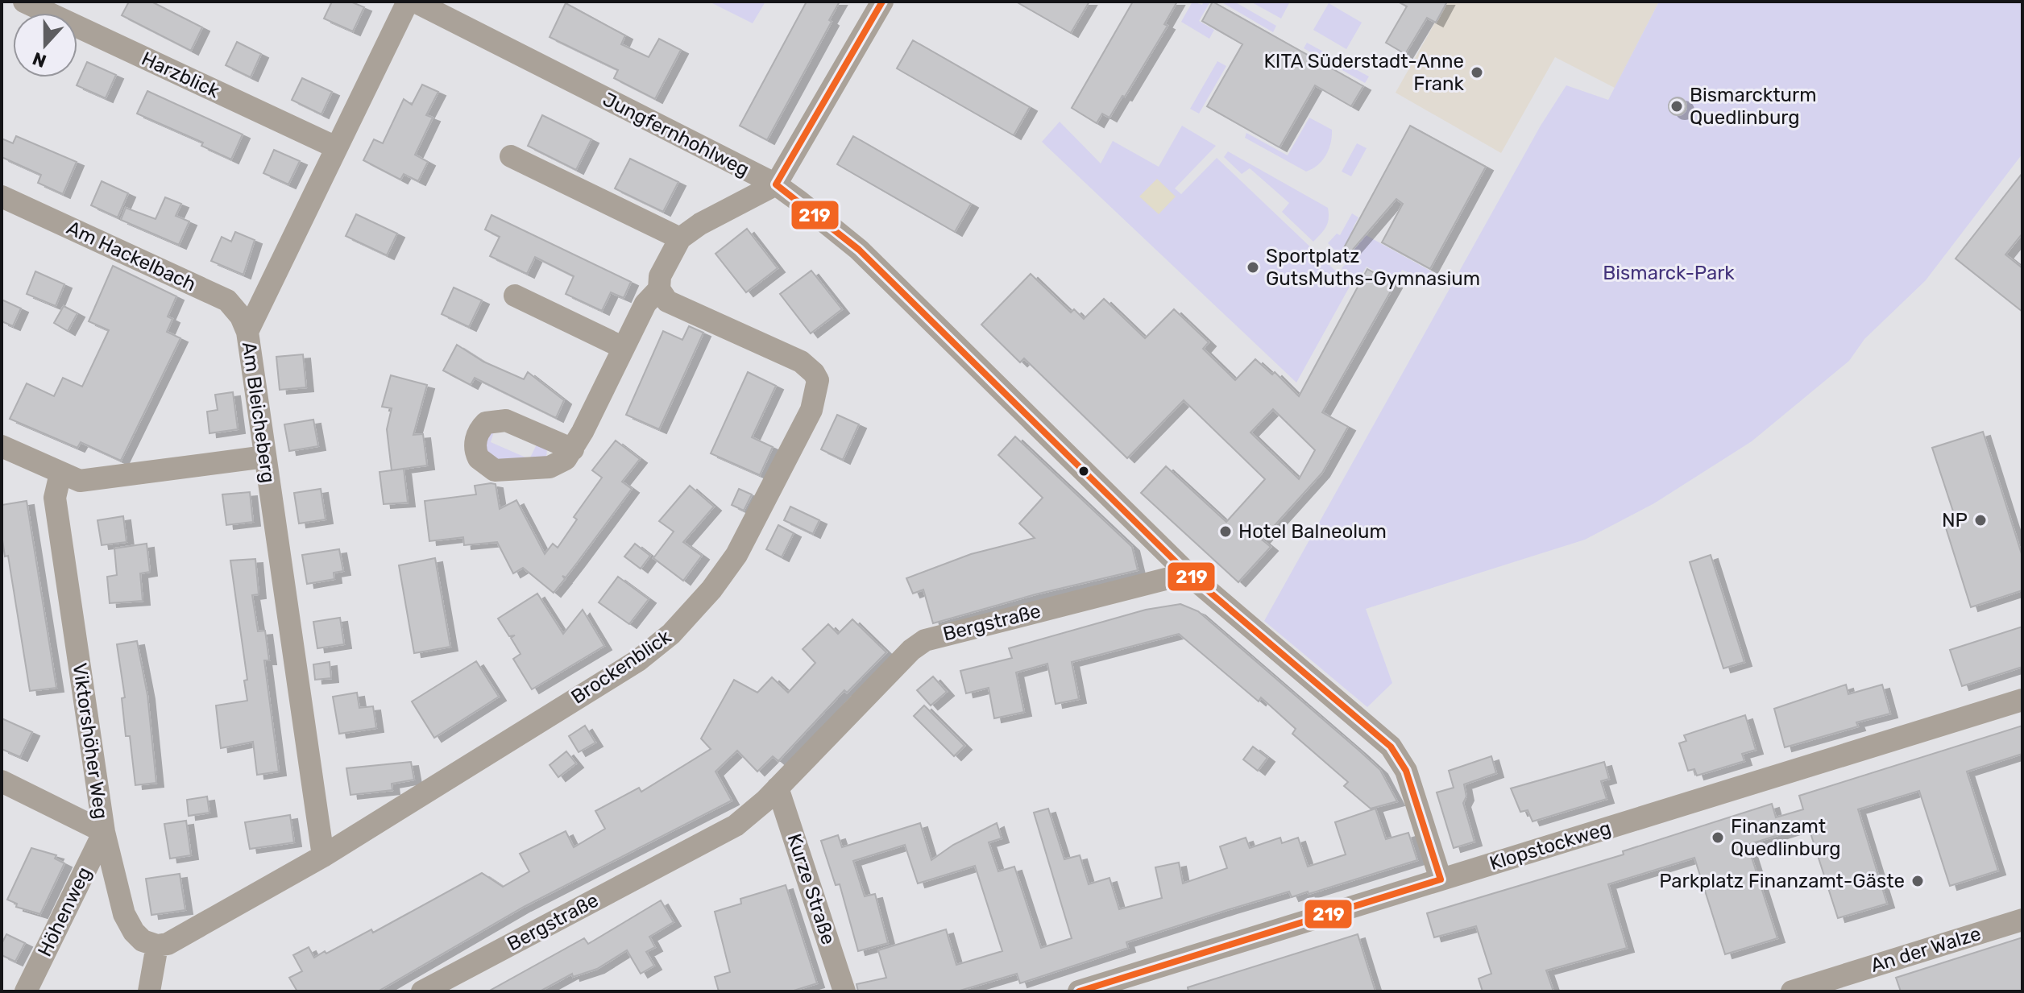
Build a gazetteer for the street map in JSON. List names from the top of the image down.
{
  "streets": {
    "street": [
      "Harzblick",
      "Jungfernhohlweg",
      "Am Hackelbach",
      "Am Bleicheberg",
      "Bergstraße",
      "Brockenblick",
      "Viktorshöher Weg",
      "Klopstockweg",
      "Kurze Straße",
      "Höhenweg",
      "An der Walze"
    ]
  },
  "crossings": [
    ["Harzblick", "Am Bleicheberg"],
    ["Jungfernhohlweg", "Bergstraße"],
    ["Am Hackelbach", "Am Bleicheberg"],
    ["Am Bleicheberg", "Brockenblick"],
    ["Bergstraße", "Kurze Straße"],
    ["Brockenblick", "Viktorshöher Weg"],
    ["Viktorshöher Weg", "Höhenweg"]
  ],
  "parks": ["Bismarck-Park"],
  "places": [
    "KITA Süderstadt-Anne Frank",
    "Bismarckturm Quedlinburg",
    "Sportplatz GutsMuths-Gymnasium",
    "NP",
    "Hotel Balneolum",
    "Finanzamt Quedlinburg",
    "Parkplatz Finanzamt-Gäste"
  ],
  "lines": ["transit line 219"],
  "north": "bottom"
}
